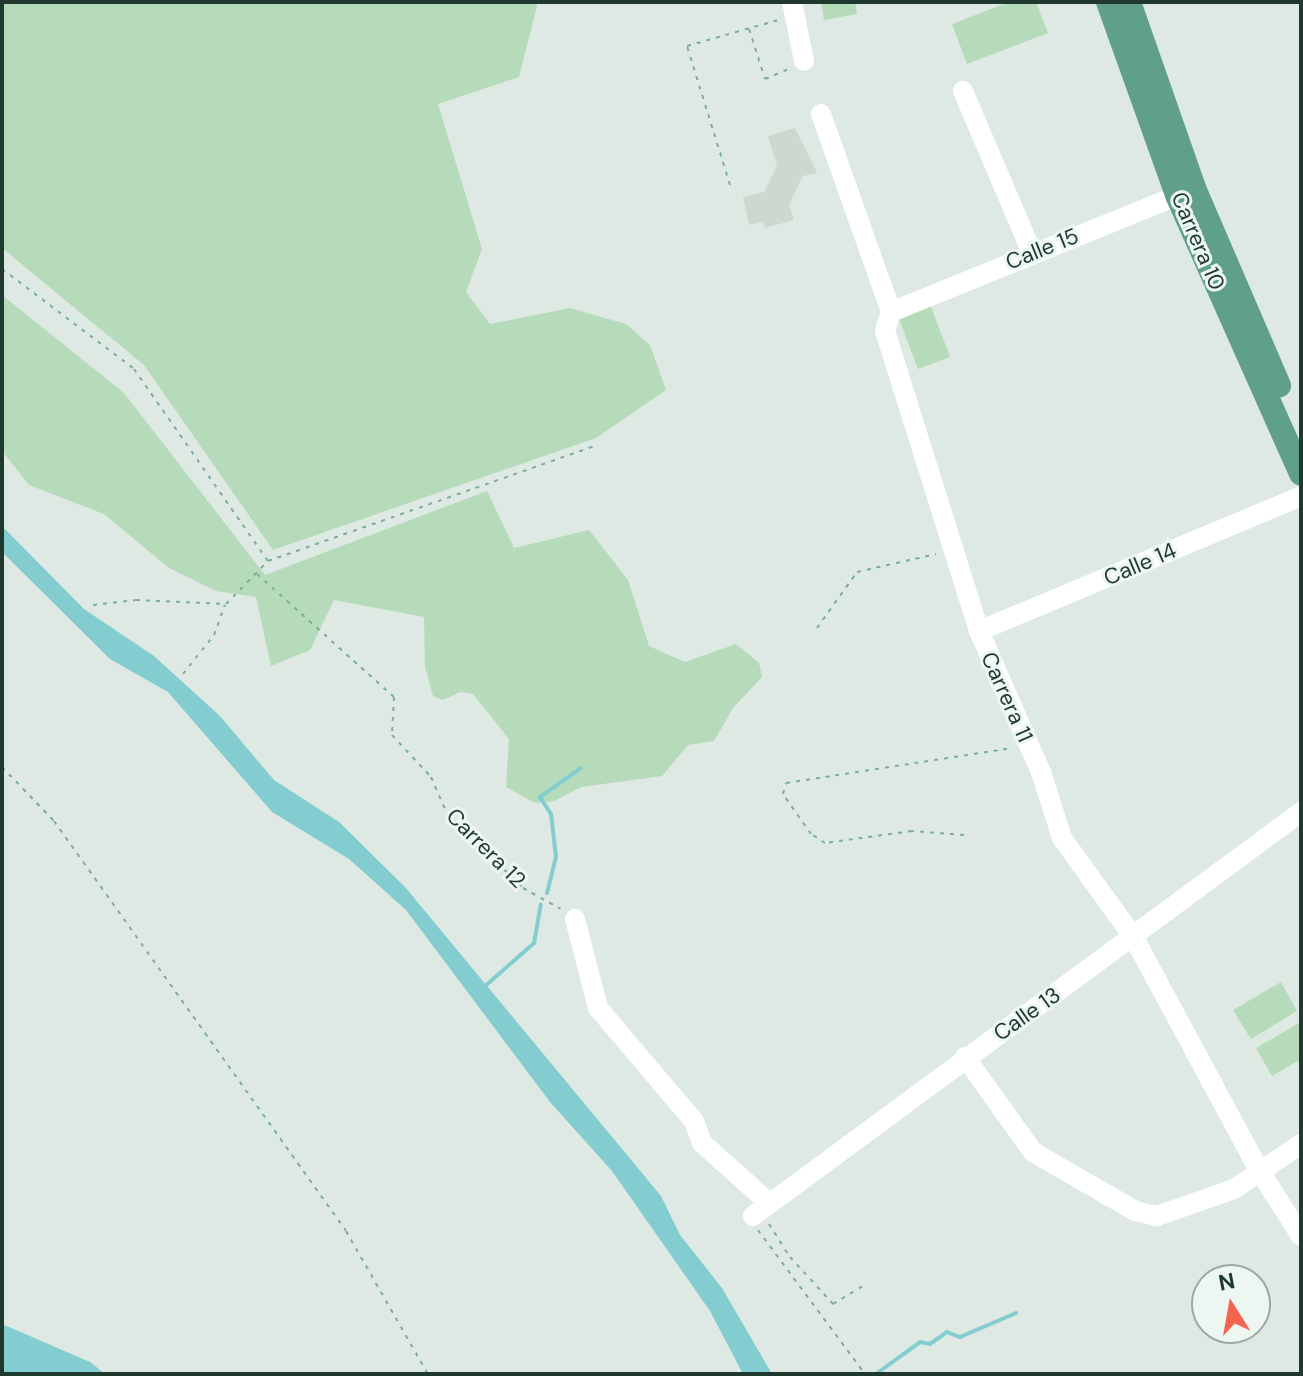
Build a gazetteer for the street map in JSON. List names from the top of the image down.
{
  "streets": {
    "main road": ["Carrera 10"],
    "street": [
      "Calle 15",
      "Calle 14",
      "Carrera 11",
      "Calle 13"
    ],
    "path": ["Carrera 12"]
  },
  "crossings": [
    ["Carrera 10", "Calle 15"],
    ["Calle 15", "Carrera 11"],
    ["Calle 14", "Carrera 11"],
    ["Carrera 11", "Calle 13"]
  ],
  "north": "top"
}
